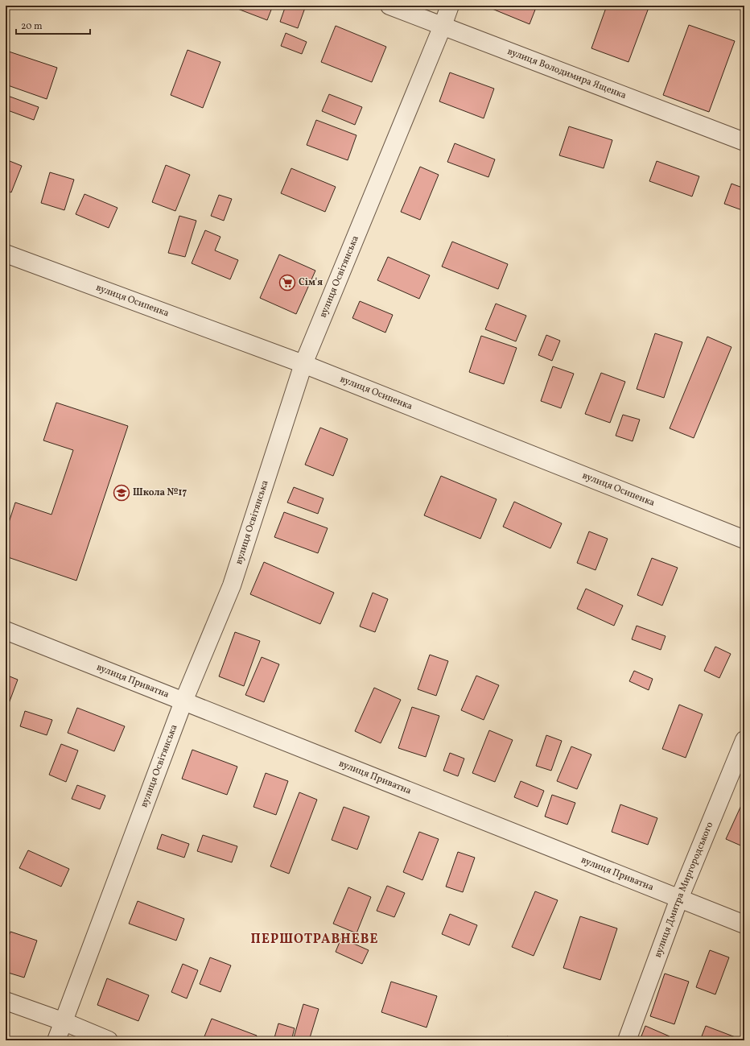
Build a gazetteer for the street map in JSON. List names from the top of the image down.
{
  "streets": {
    "street": [
      "вулиця Володимира Ященка",
      "вулиця Освітянська",
      "вулиця Осипенка",
      "вулиця Приватна",
      "вулиця Дмитра Миргородського"
    ]
  },
  "crossings": [
    ["вулиця Володимира Ященка", "вулиця Освітянська"],
    ["вулиця Освітянська", "вулиця Осипенка"],
    ["вулиця Освітянська", "вулиця Приватна"],
    ["вулиця Приватна", "вулиця Дмитра Миргородського"]
  ],
  "districts": ["ПЕРШОТРАВНЕВЕ"],
  "places": {
    "supermarket": ["Сім'я"],
    "school or university": ["Школа №17"]
  },
  "scale_bar": "20 m"
}
